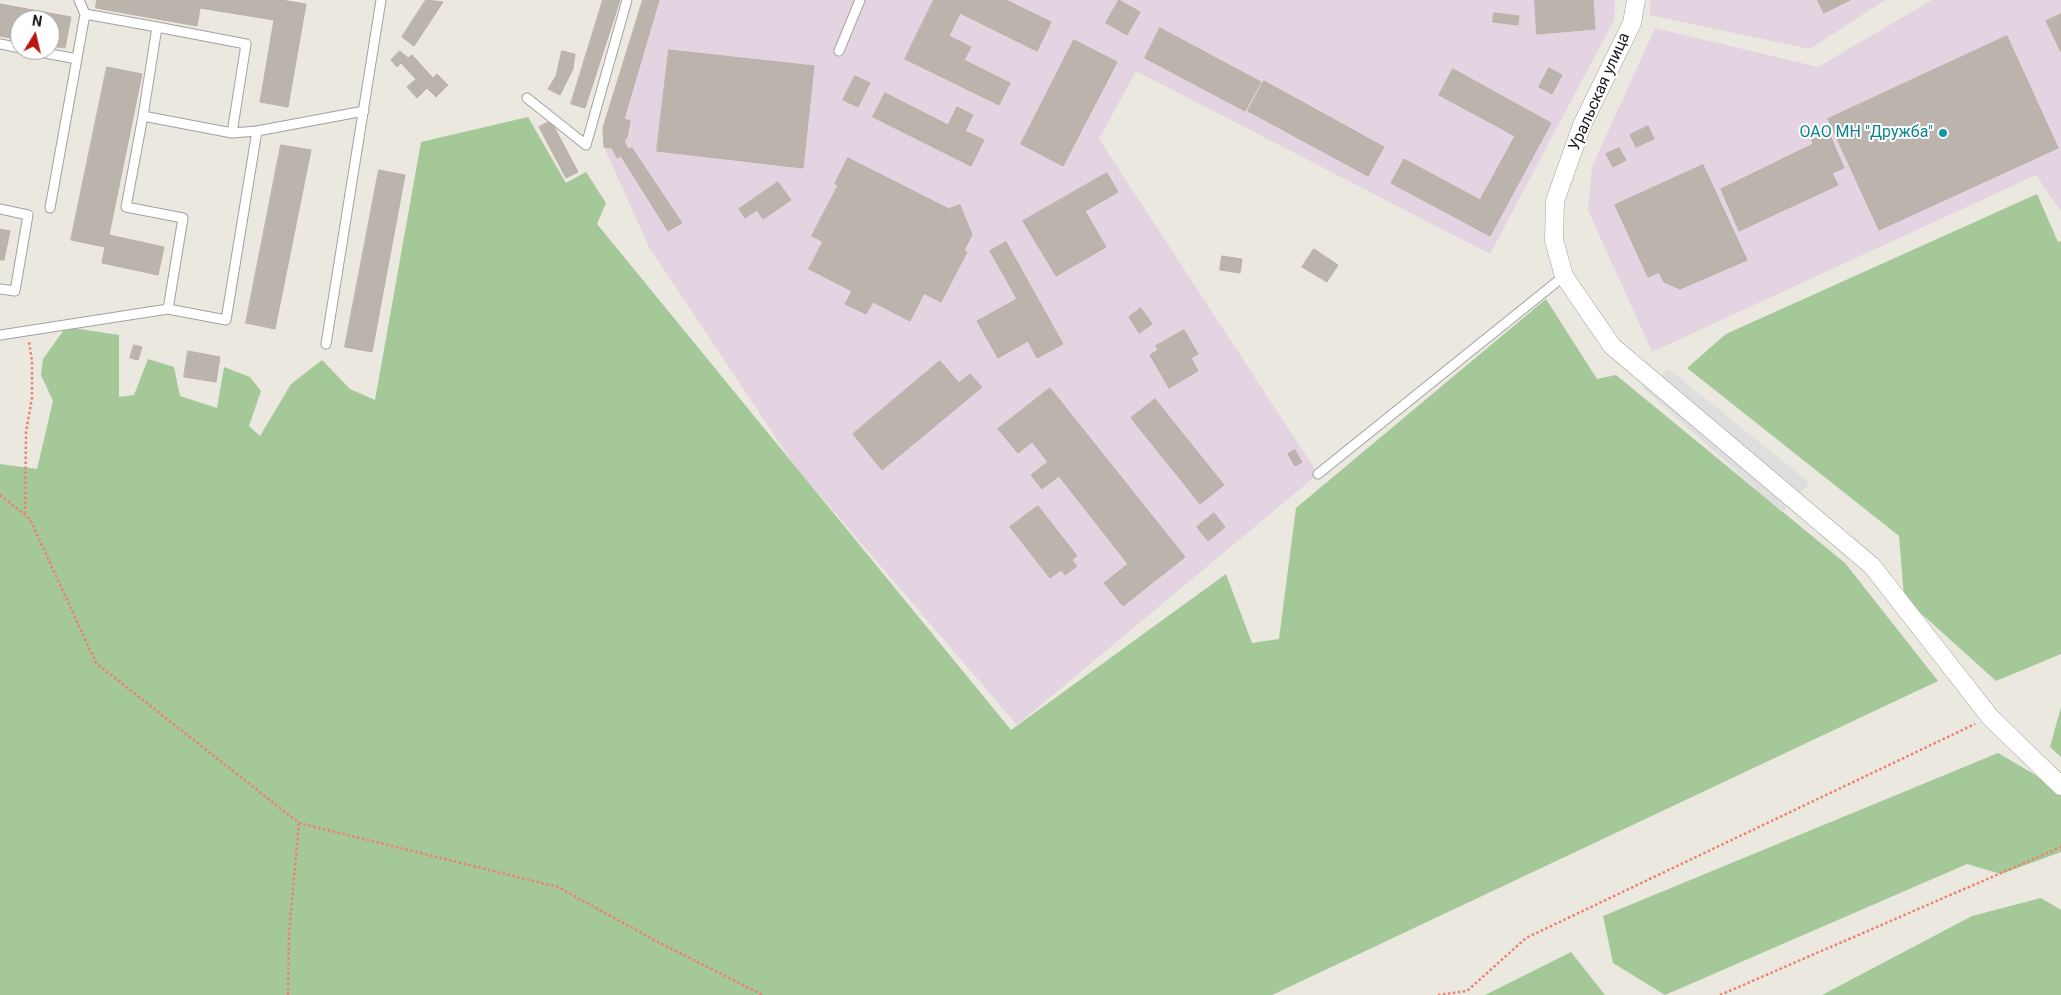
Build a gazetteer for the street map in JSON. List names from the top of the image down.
{
  "streets": {
    "street": ["Уральская улица"]
  },
  "places": ["ОАО МН \"Дружба\""],
  "north": "top"
}
